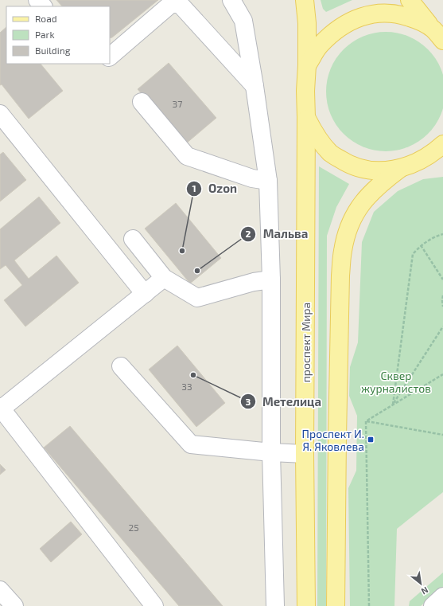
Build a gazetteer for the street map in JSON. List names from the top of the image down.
{
  "streets": {
    "main road": ["проспект Мира"]
  },
  "parks": ["Сквер журналистов"],
  "places": {
    "other": ["Ozon", "Мальва", "Метелица"],
    "transit": ["Проспект И. Я. Яковлева"]
  },
  "house_numbers": ["37", "33", "25"],
  "legend": ["Road", "Park", "Building"],
  "north": "bottom right"
}
